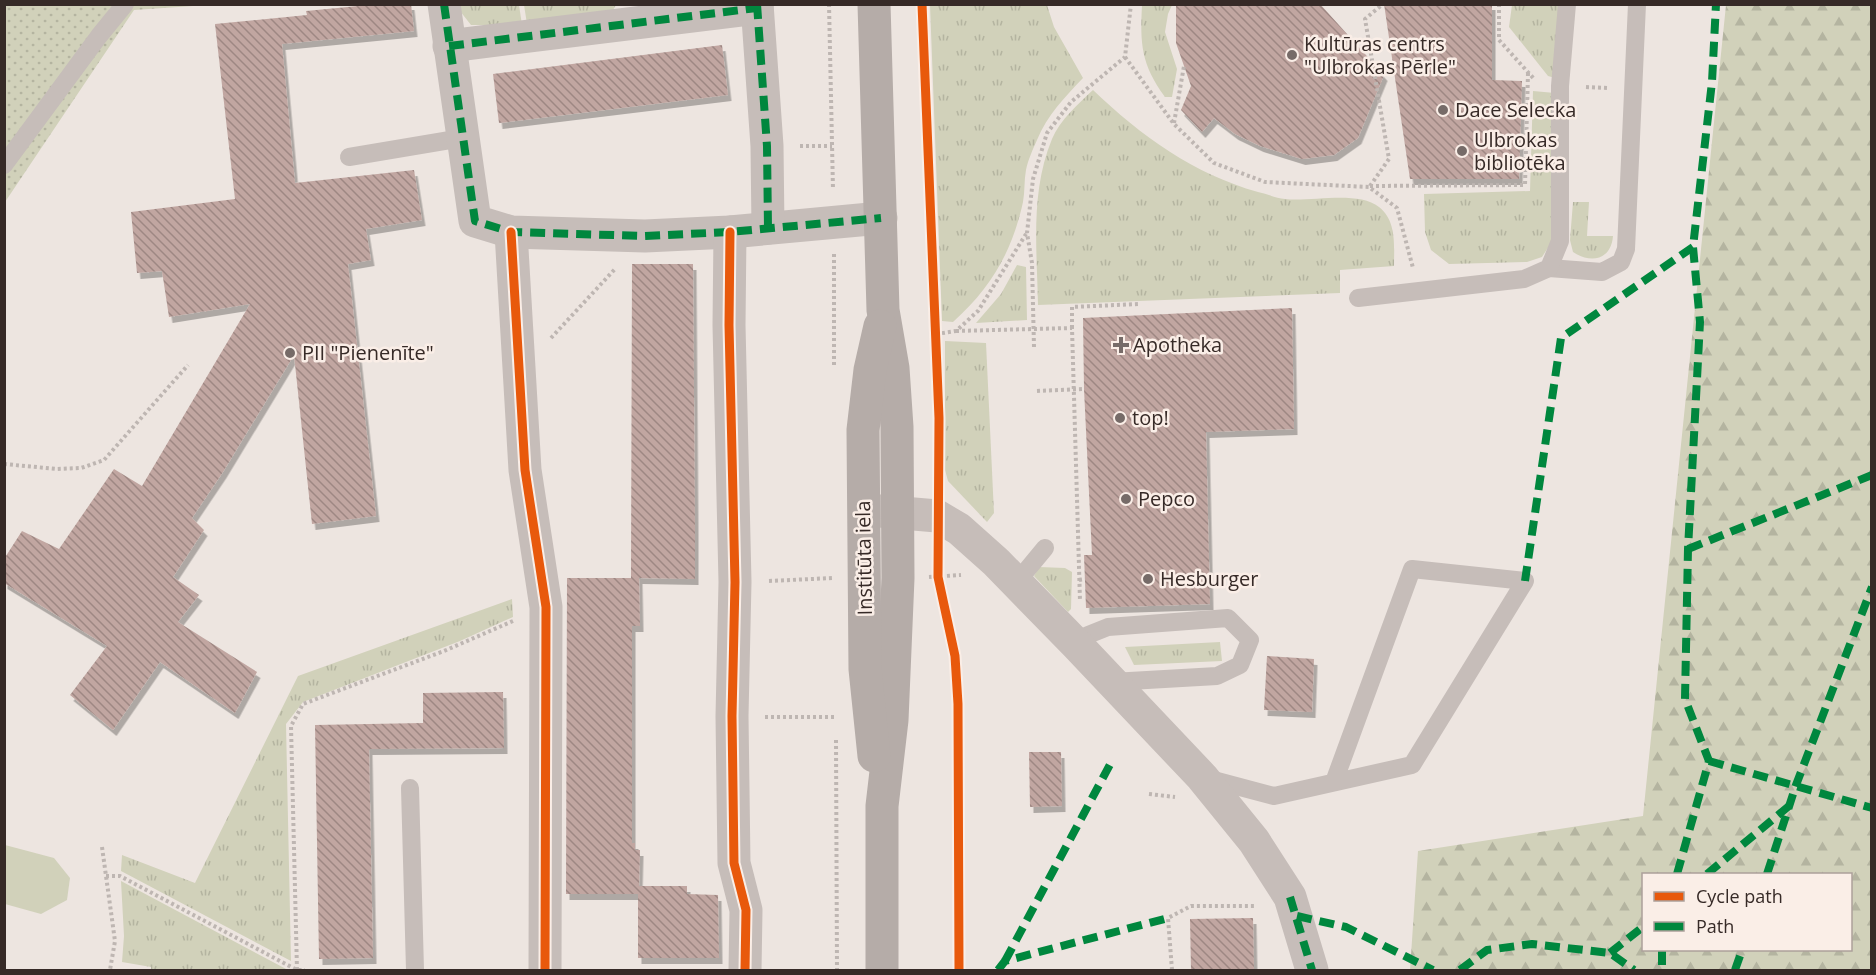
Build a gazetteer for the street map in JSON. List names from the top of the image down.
{
  "streets": {
    "main road": ["Institūta iela"]
  },
  "places": {
    "other": [
      "Kultūras centrs \"Ulbrokas Pērle\"",
      "Dace Selecka",
      "Ulbrokas bibliotēka",
      "PII \"Pienenīte\"",
      "top!",
      "Pepco",
      "Hesburger"
    ],
    "health": ["Apotheka"]
  },
  "legend": ["Cycle path", "Path"]
}
